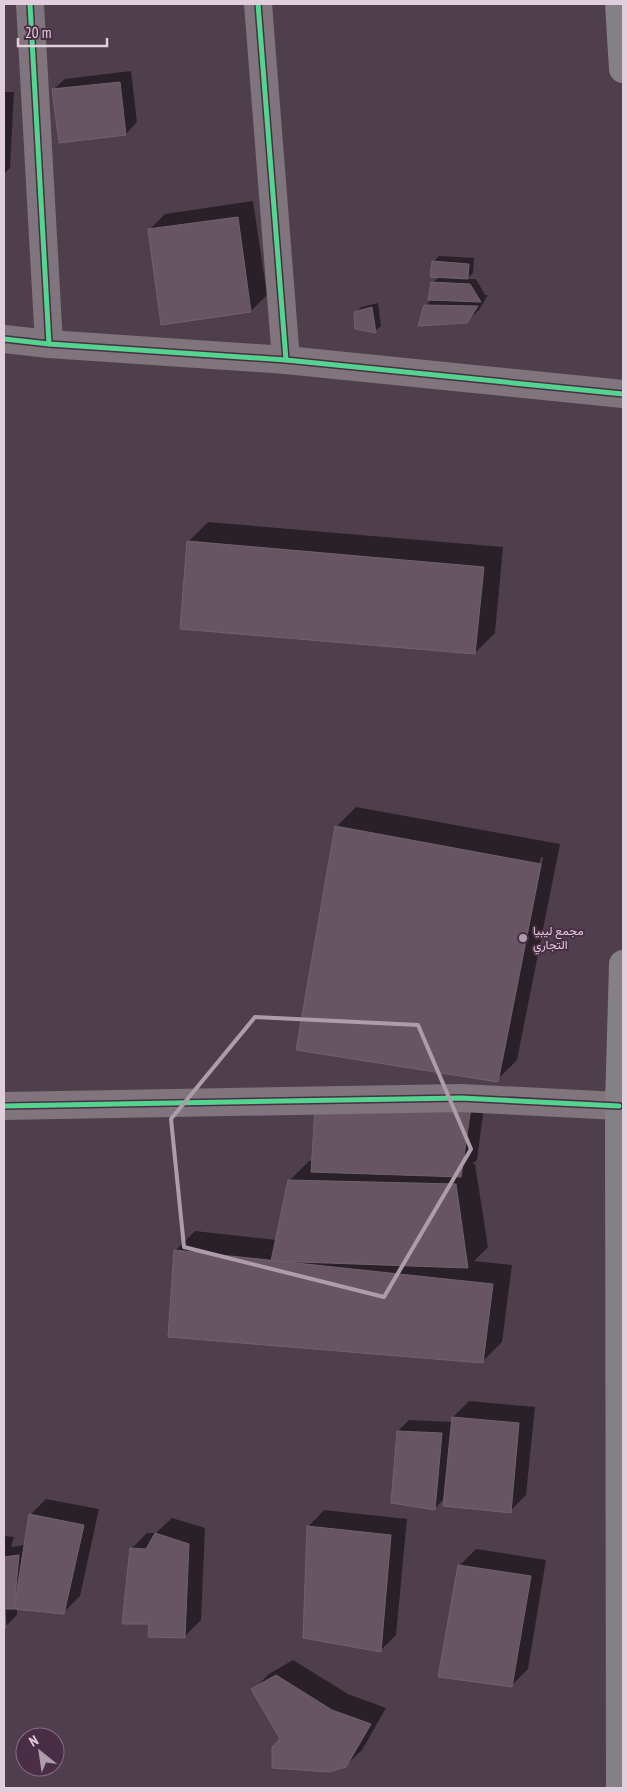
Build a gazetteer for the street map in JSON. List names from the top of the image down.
{
  "places": ["مجمع ليبيا التجاري"],
  "scale_bar": "20 m",
  "north": "top left"
}
